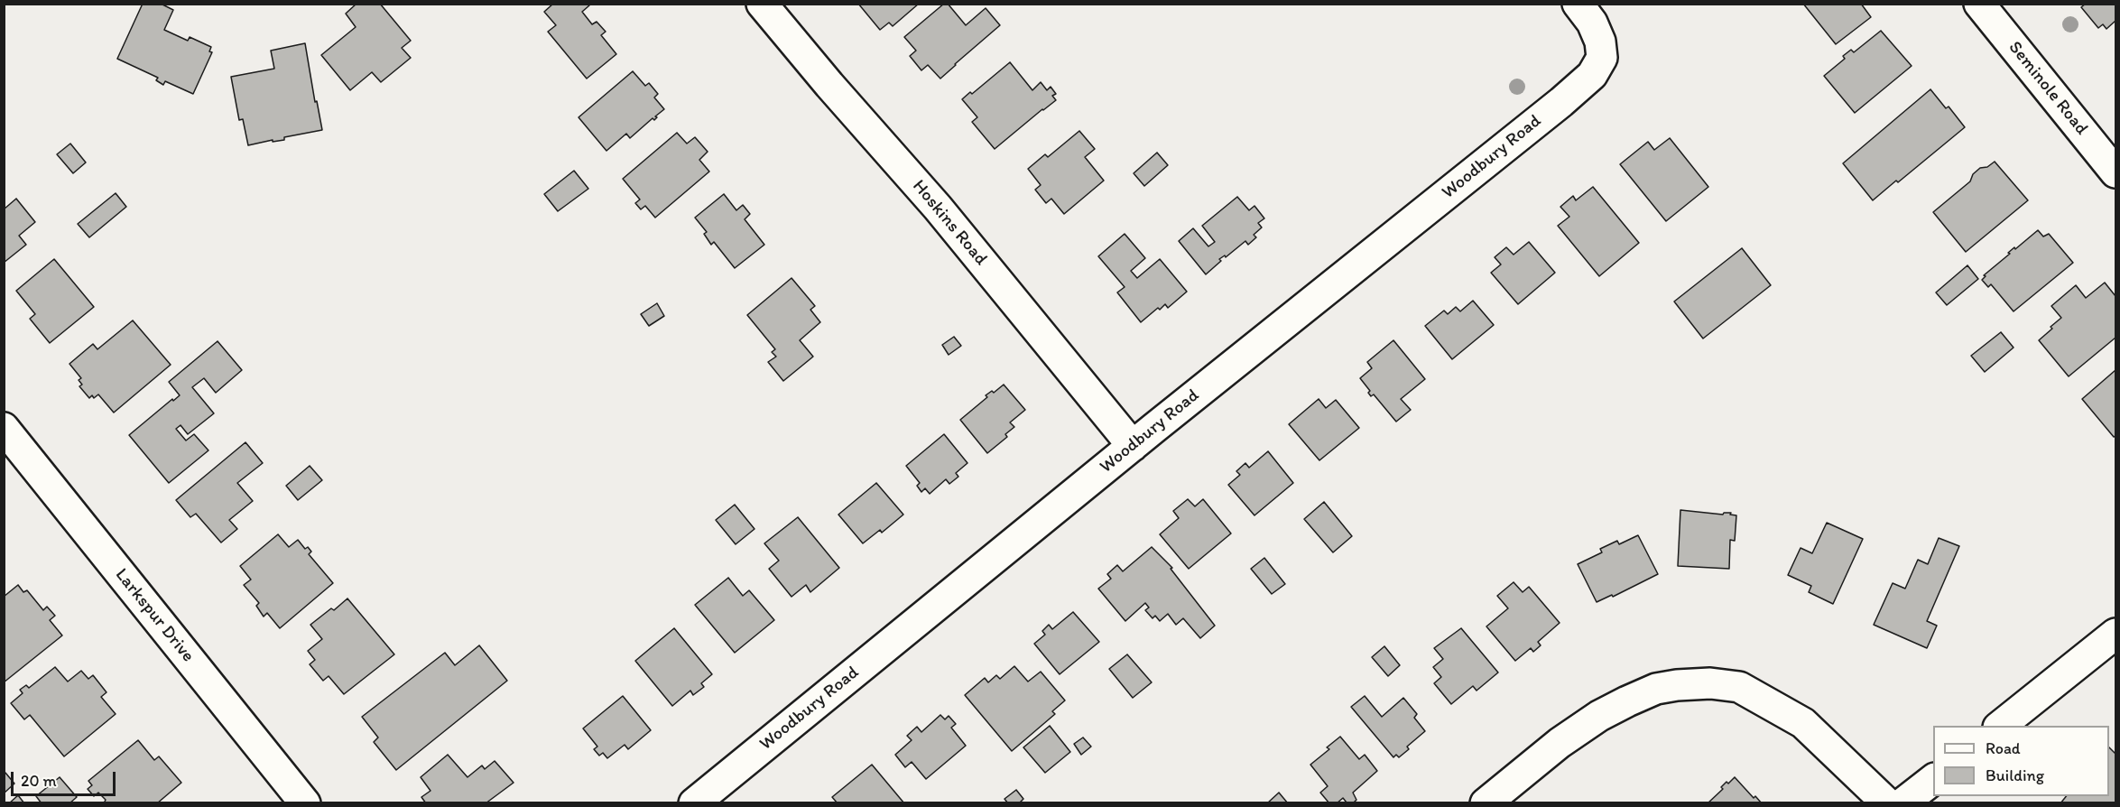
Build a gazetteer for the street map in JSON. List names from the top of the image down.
{
  "streets": {
    "street": [
      "Seminole Road",
      "Woodbury Road",
      "Hoskins Road",
      "Larkspur Drive"
    ]
  },
  "crossings": [
    ["Woodbury Road", "Hoskins Road"]
  ],
  "legend": ["Road", "Building"],
  "scale_bar": "20 m"
}
